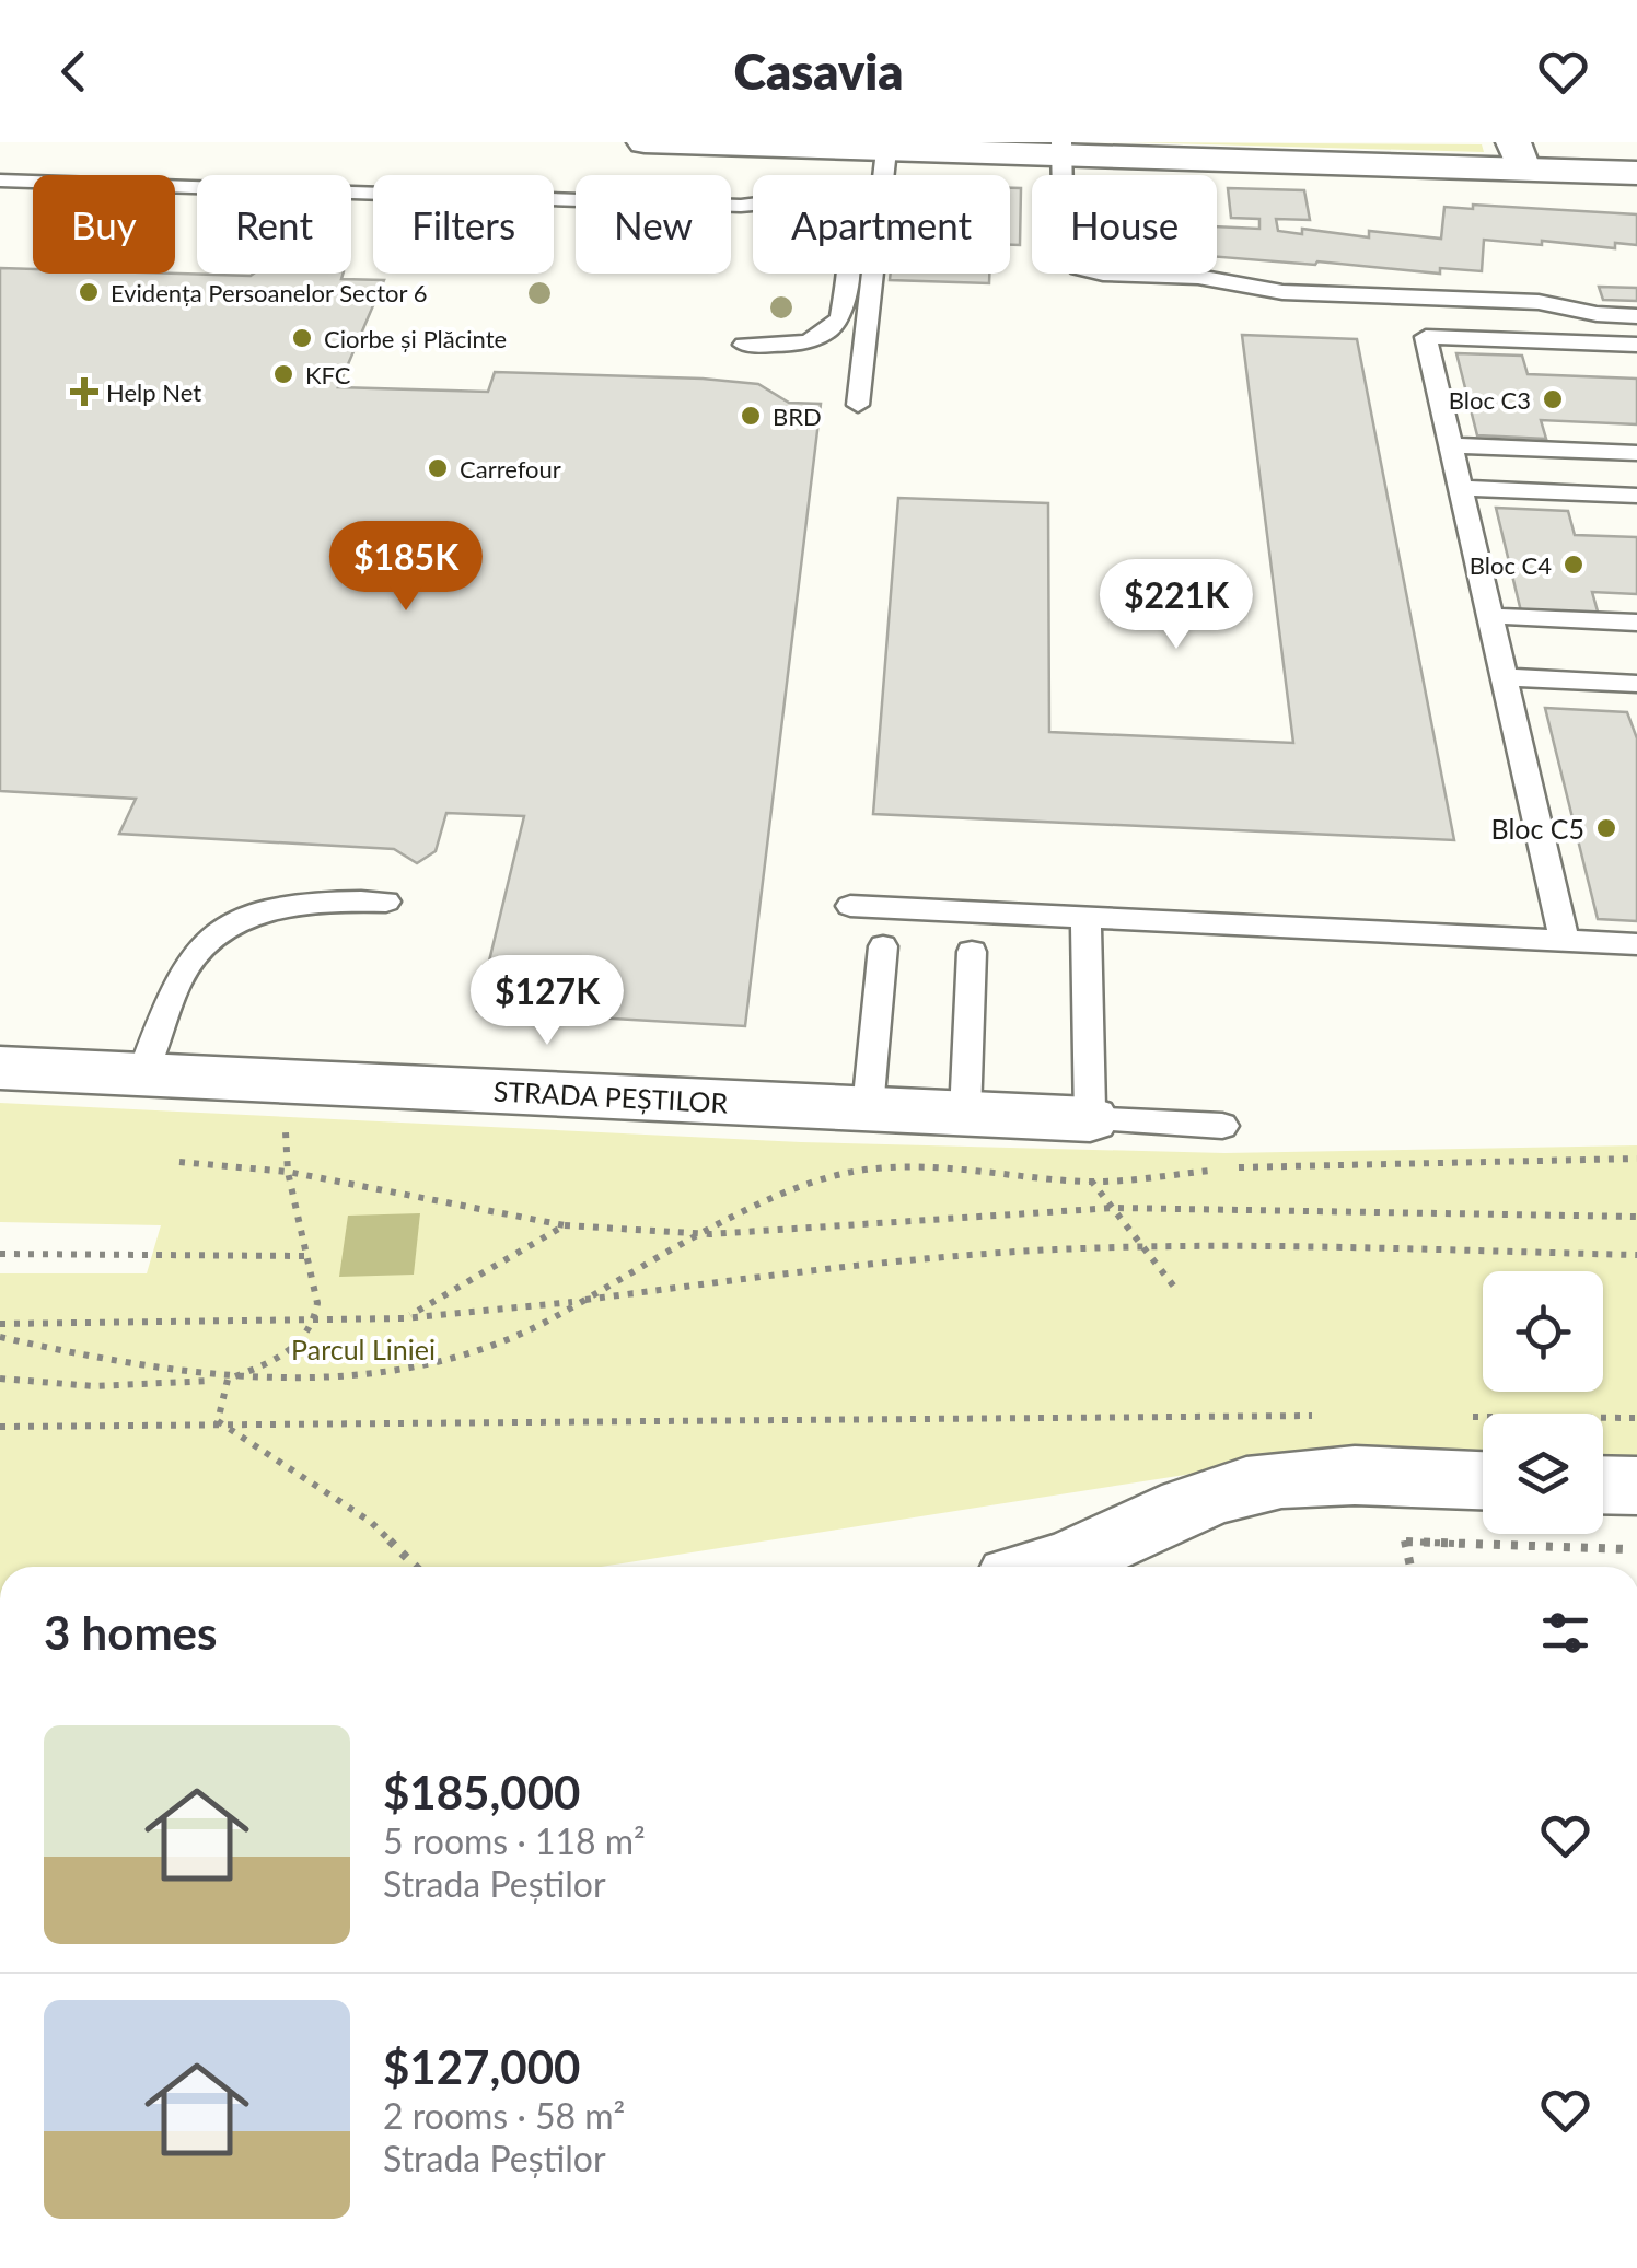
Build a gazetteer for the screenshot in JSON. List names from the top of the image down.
{
  "streets": {
    "main road": ["STRADA PEȘTILOR"]
  },
  "parks": ["Parcul Liniei"],
  "places": {
    "other": [
      "Evidența Persoanelor Sector 6",
      "Ciorbe și Plăcinte",
      "KFC",
      "Bloc C3",
      "BRD",
      "Carrefour",
      "Bloc C4",
      "Bloc C5"
    ],
    "health": ["Help Net"]
  },
  "page": {
    "header": "Casavia",
    "chip": [
      "Buy",
      "Rent",
      "Filters",
      "New",
      "Apartment",
      "House"
    ],
    "price": ["$185K", "$221K", "$127K"],
    "heading": "3 homes",
    "list": [
      {
        "name": "$185,000",
        "note": "5 rooms · 118 m² · Strada Peștilor"
      },
      {
        "name": "$127,000",
        "note": "2 rooms · 58 m² · Strada Peștilor"
      }
    ]
  }
}
